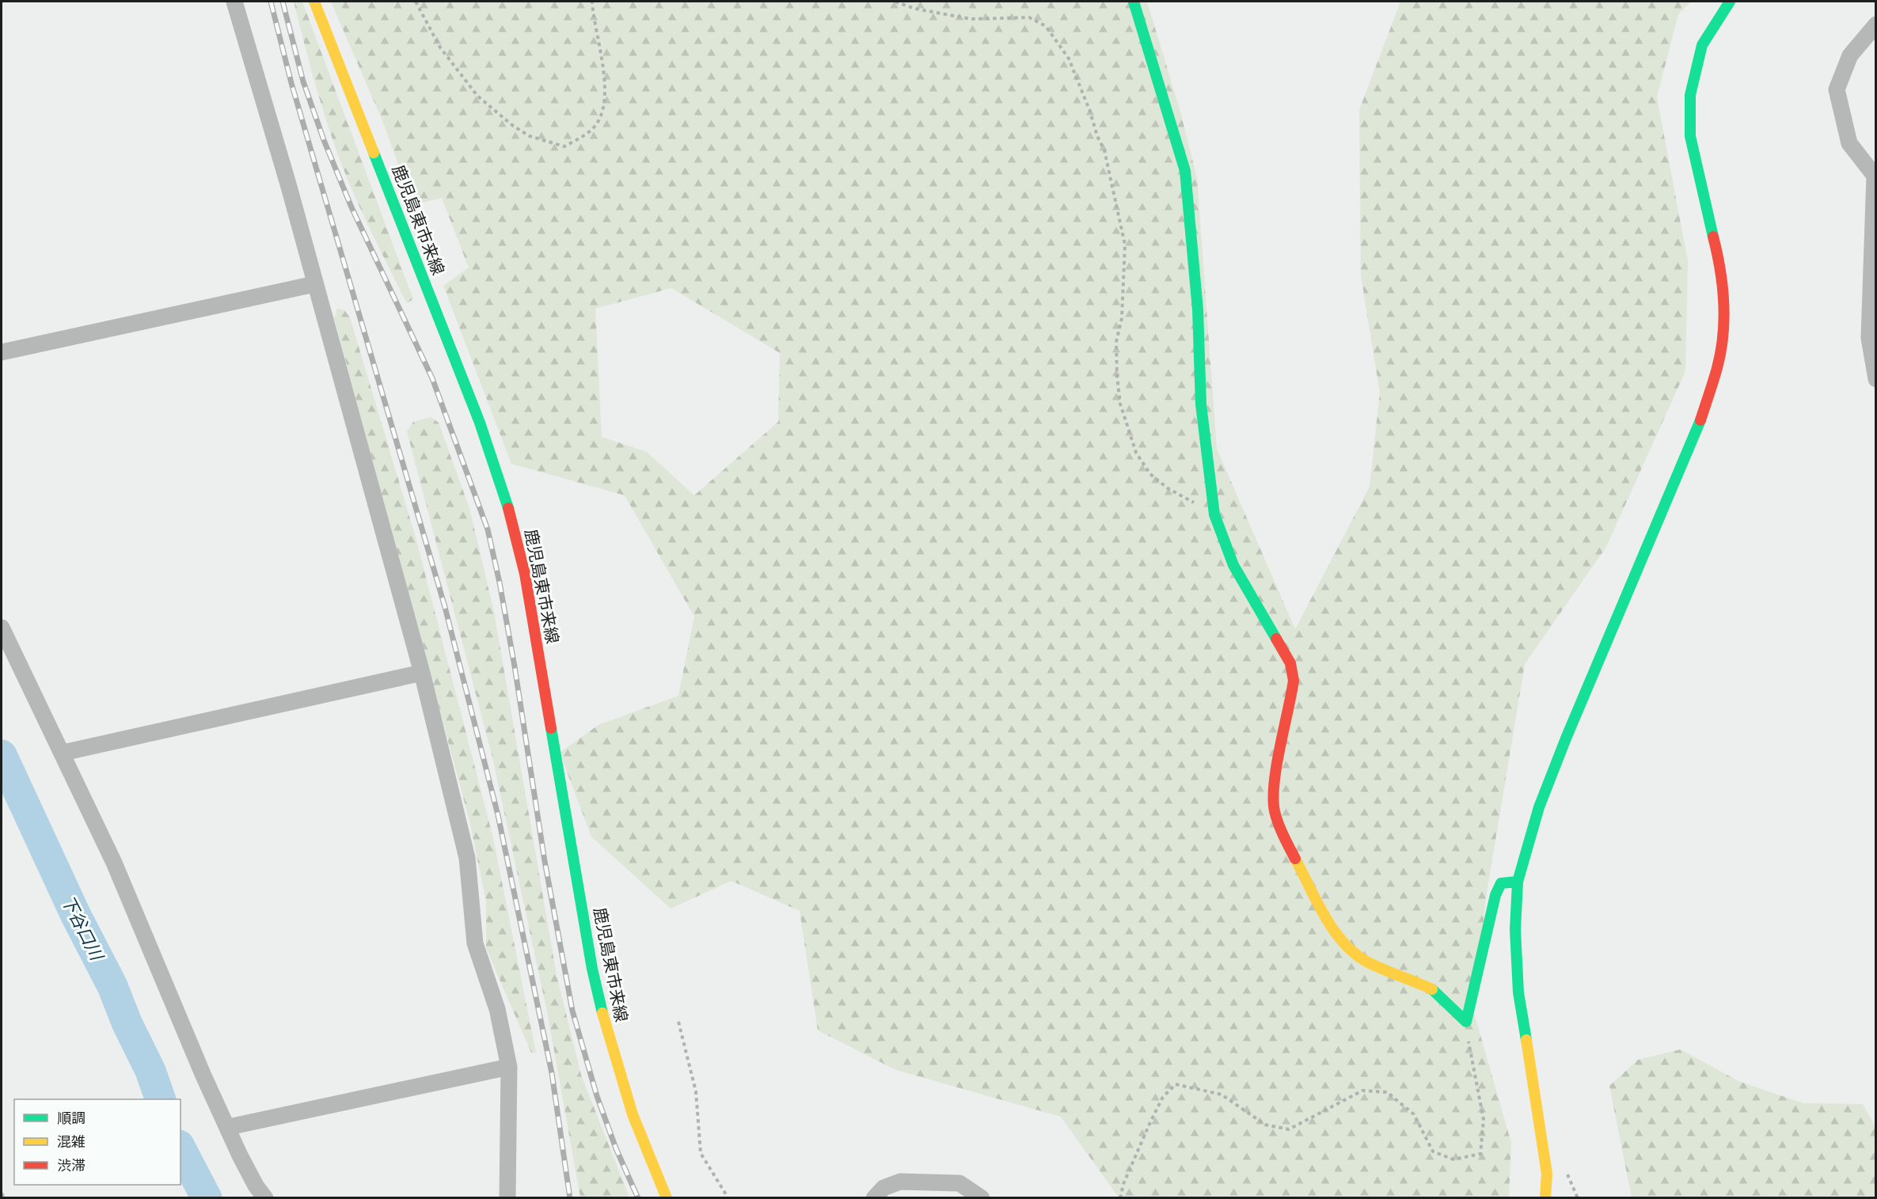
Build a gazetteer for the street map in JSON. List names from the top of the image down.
{
  "streets": {
    "street": ["鹿児島東市来線"]
  },
  "water": ["下谷口川"],
  "legend": ["順調", "混雑", "渋滞"]
}
